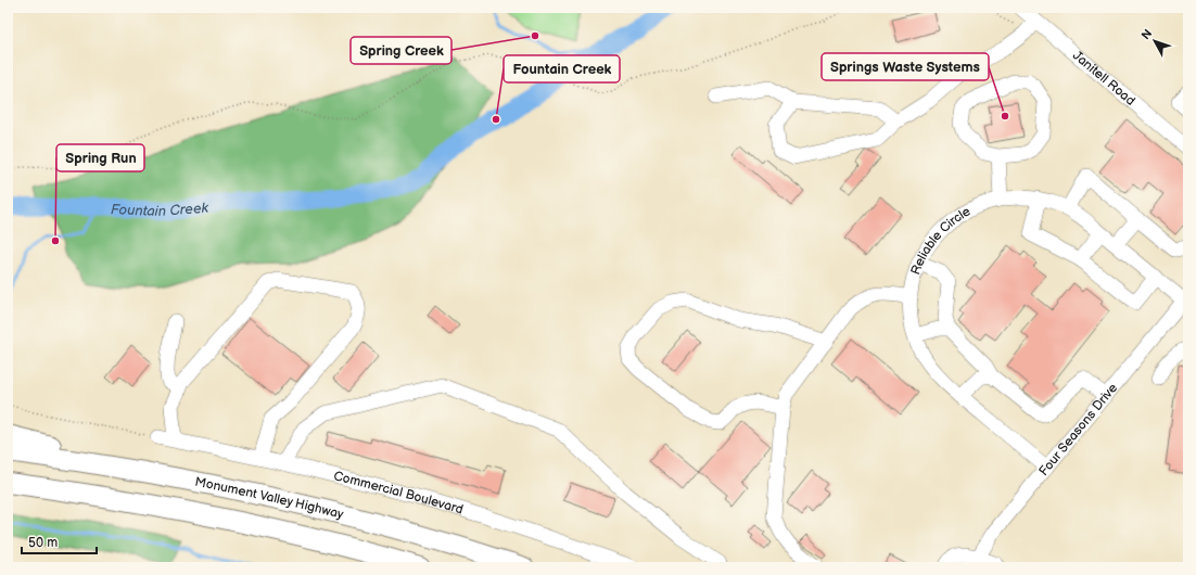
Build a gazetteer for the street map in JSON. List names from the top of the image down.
{
  "streets": {
    "highway": ["Monument Valley Highway"],
    "street": [
      "Janitell Road",
      "Reliable Circle",
      "Four Seasons Drive",
      "Commercial Boulevard"
    ]
  },
  "crossings": [
    ["Reliable Circle", "Four Seasons Drive"]
  ],
  "water": ["Fountain Creek"],
  "places": [
    "Spring Creek",
    "Springs Waste Systems",
    "Fountain Creek",
    "Spring Run"
  ],
  "scale_bar": "50 m",
  "north": "top left"
}
